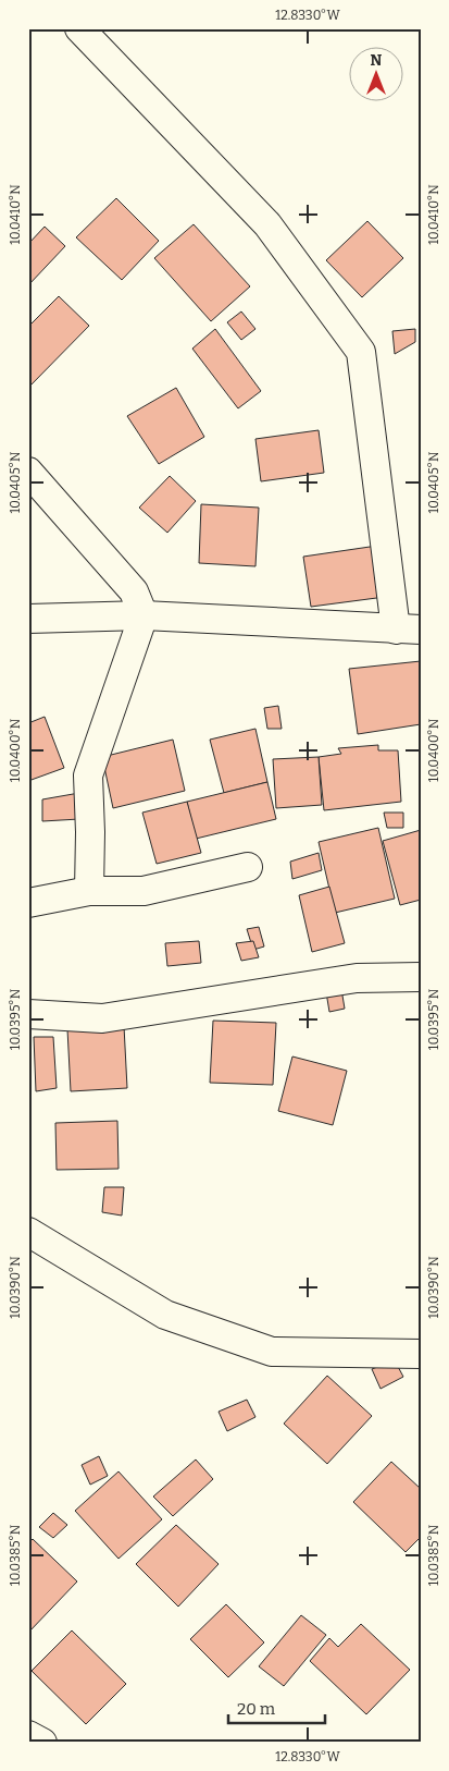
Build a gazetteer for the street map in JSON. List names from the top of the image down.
{
  "scale_bar": "20 m",
  "north": "top",
  "coordinates": [
    "12.8330°W",
    "10.0410°N",
    "10.0405°N",
    "10.0400°N",
    "10.0395°N",
    "10.0390°N",
    "10.0385°N"
  ]
}
